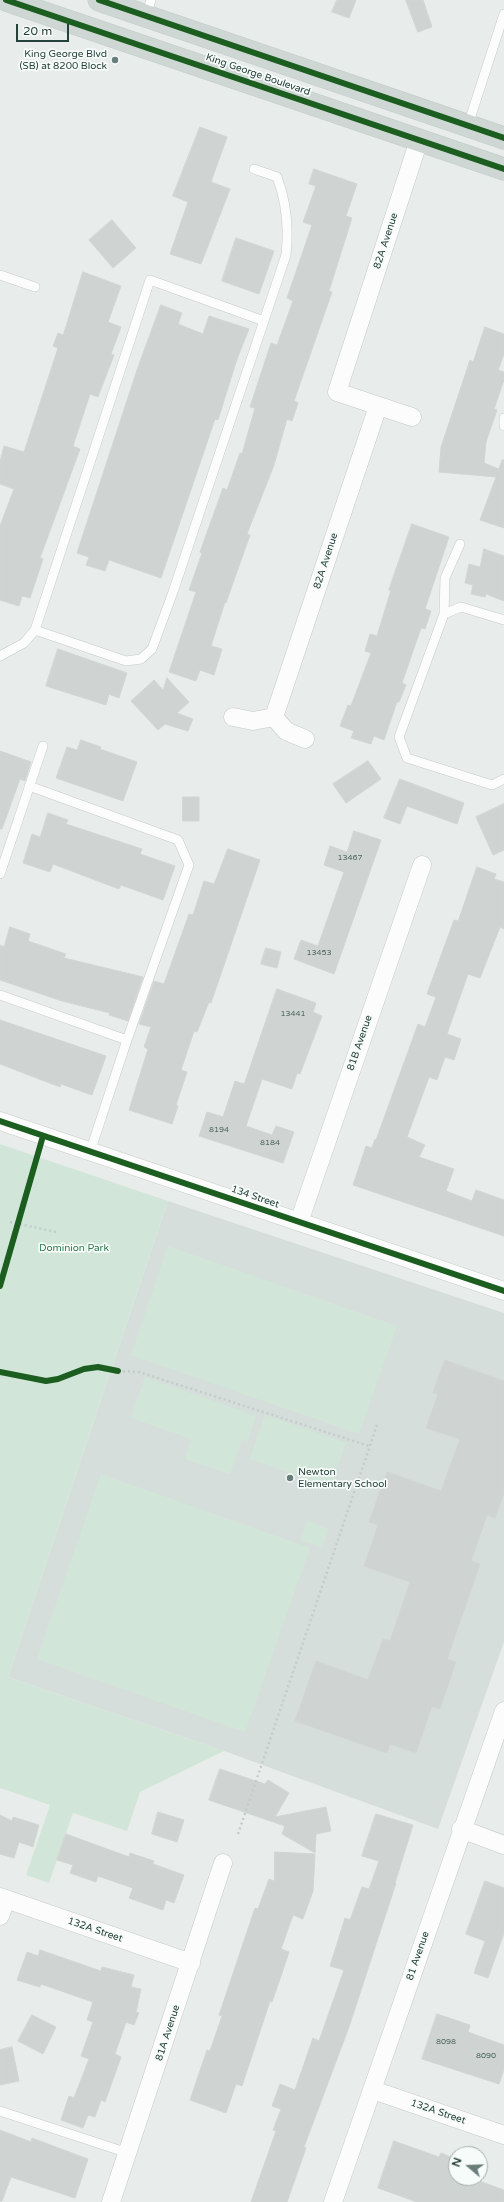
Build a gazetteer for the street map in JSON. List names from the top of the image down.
{
  "streets": {
    "main road": ["King George Boulevard"],
    "street": [
      "82A Avenue",
      "81B Avenue",
      "134 Street",
      "132A Street",
      "81 Avenue",
      "81A Avenue"
    ]
  },
  "crossings": [
    ["King George Boulevard", "82A Avenue"],
    ["81B Avenue", "134 Street"],
    ["132A Street", "81 Avenue"],
    ["132A Street", "81A Avenue"]
  ],
  "parks": ["Dominion Park"],
  "places": ["King George Blvd (SB) at 8200 Block", "Newton Elementary School"],
  "house_numbers": [
    "13467",
    "13453",
    "13441",
    "8194",
    "8184",
    "8098",
    "8090"
  ],
  "scale_bar": "20 m",
  "north": "left"
}
